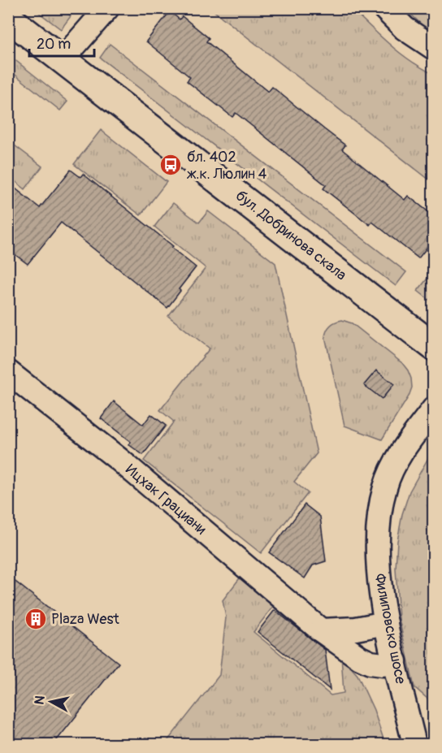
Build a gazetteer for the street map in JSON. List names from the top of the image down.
{
  "streets": {
    "main road": ["бул. Добринова скала"],
    "street": ["Ицхак Грациани", "Филиповско шосе"]
  },
  "crossings": [
    ["Ицхак Грациани", "Филиповско шосе"]
  ],
  "places": {
    "bus stop": ["бл. 402 ж.к. Люлин 4"],
    "building": ["Plaza West"]
  },
  "scale_bar": "20 m",
  "north": "left"
}
